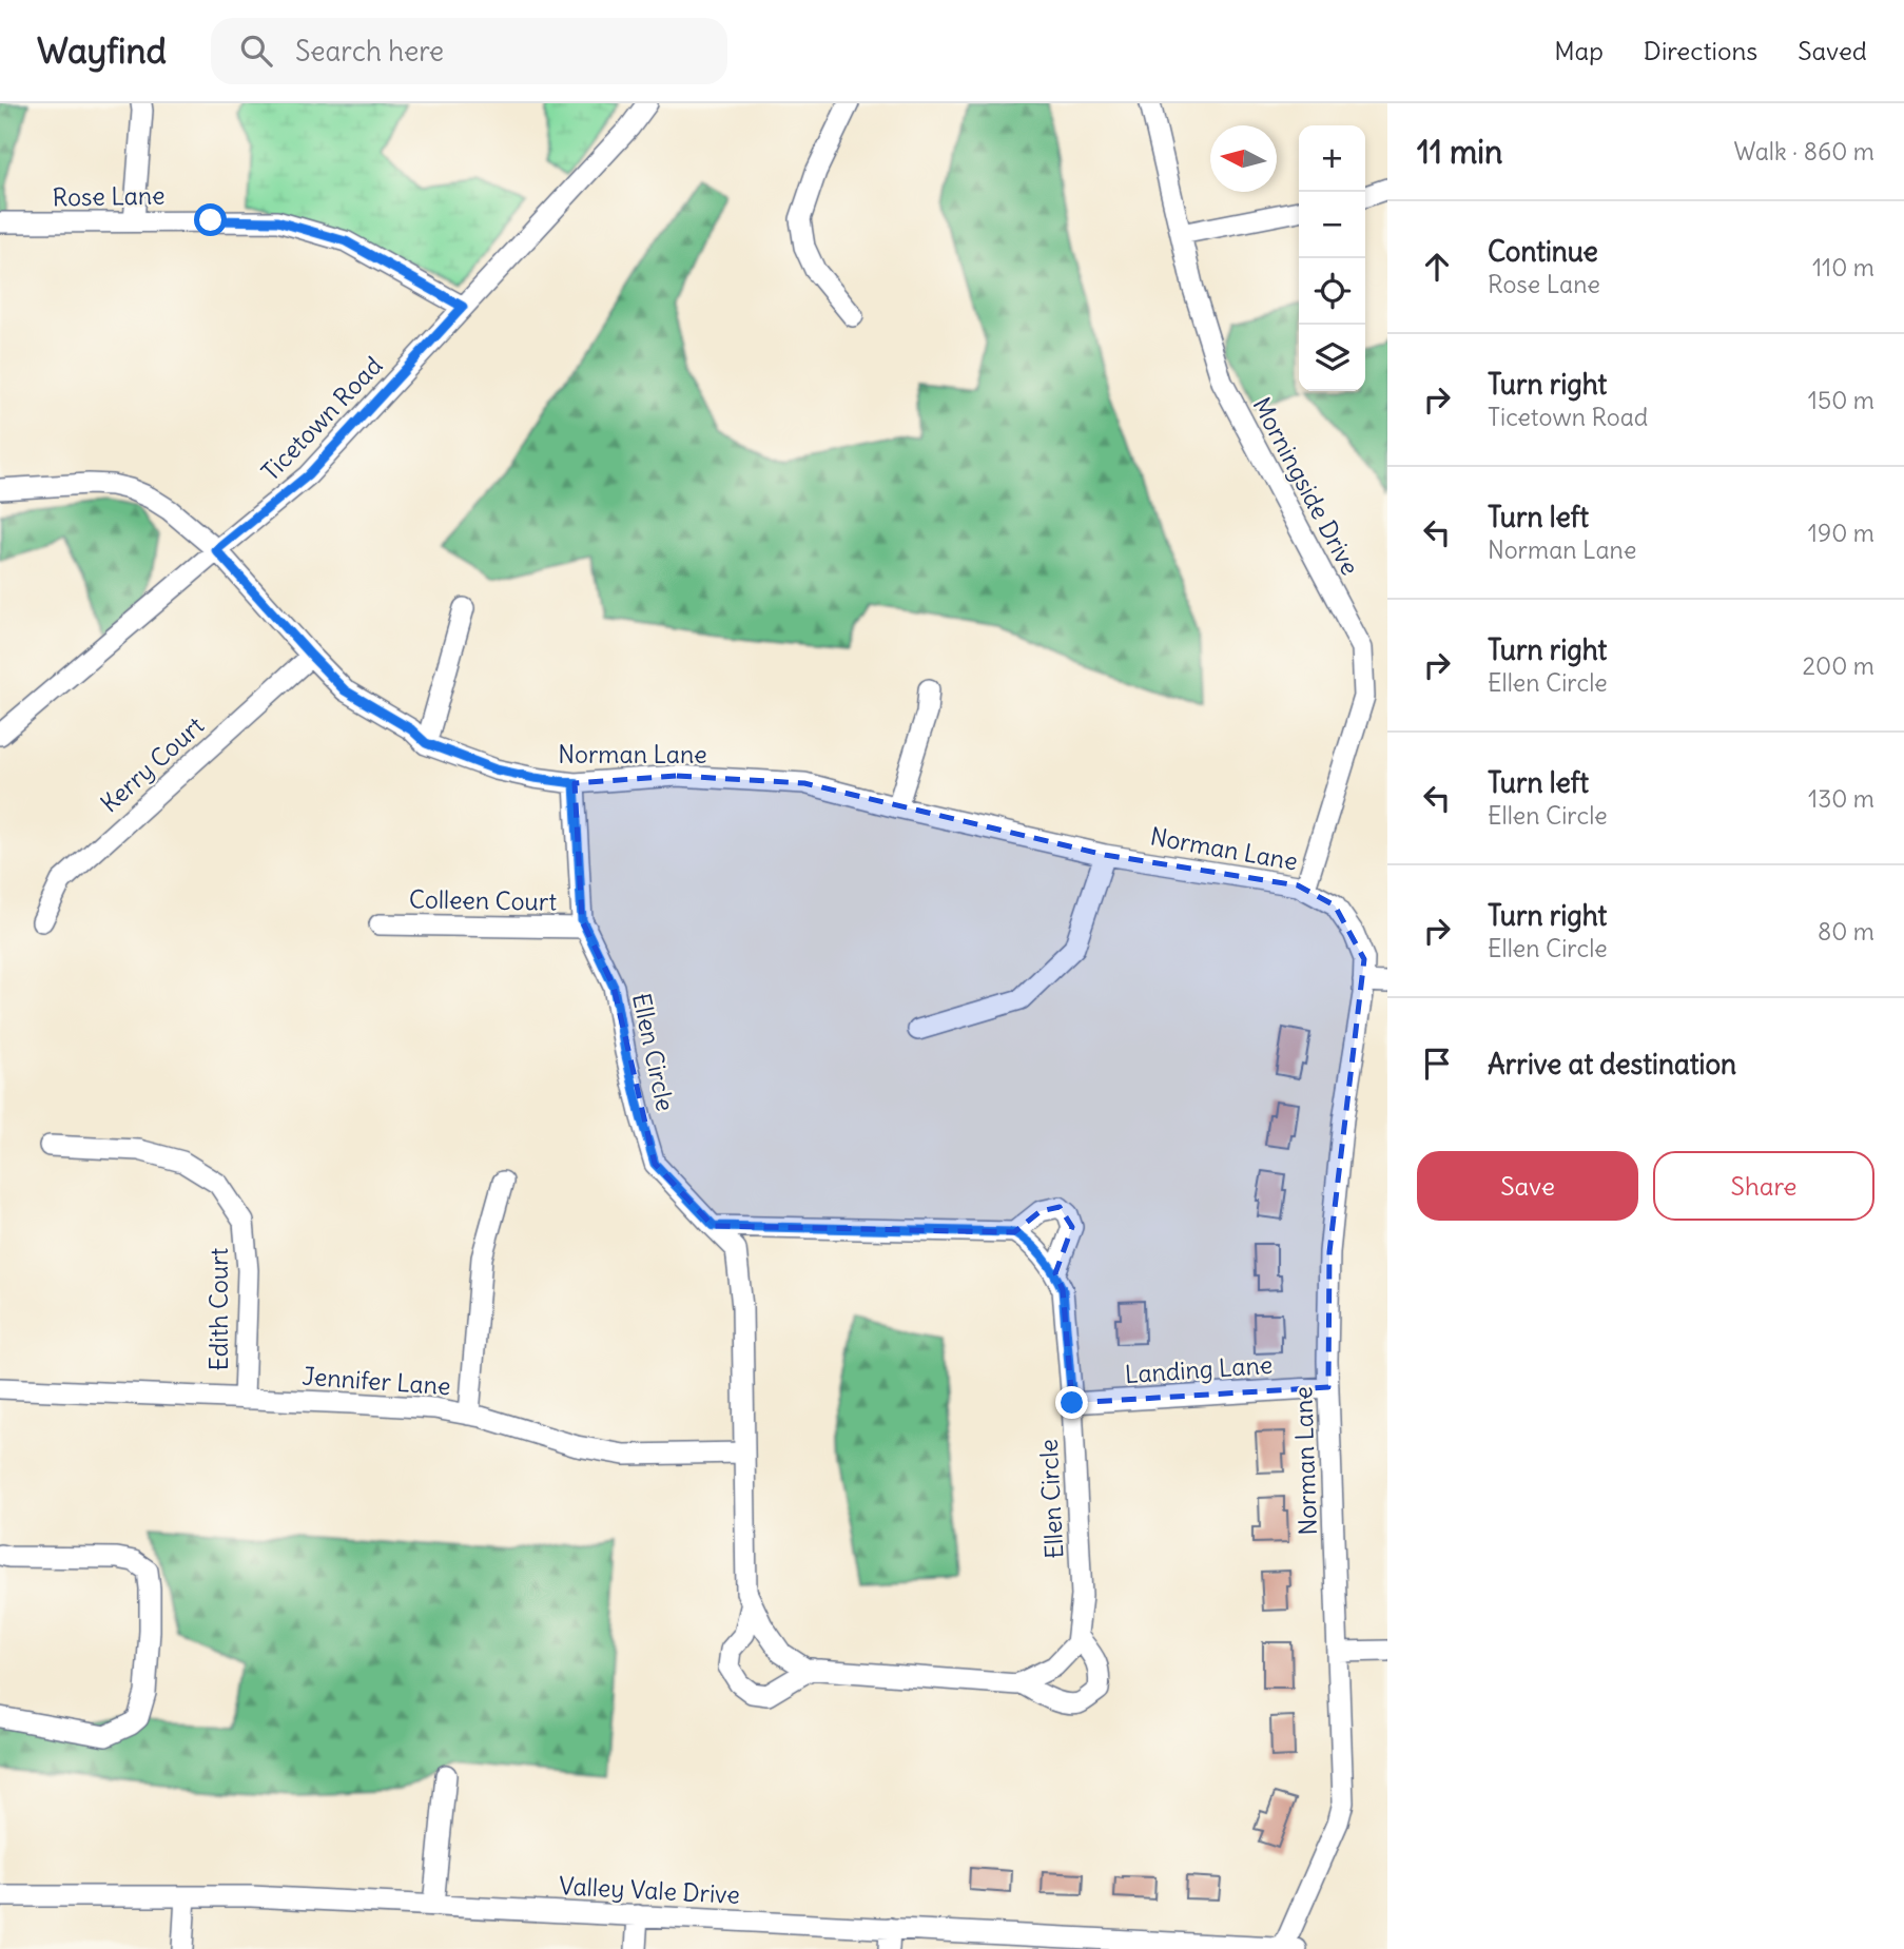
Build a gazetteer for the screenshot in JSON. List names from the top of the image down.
{
  "streets": {
    "street": [
      "Rose Lane",
      "Ticetown Road",
      "Morningside Drive",
      "Norman Lane",
      "Kerry Court",
      "Colleen Court",
      "Ellen Circle",
      "Edith Court",
      "Landing Lane",
      "Jennifer Lane",
      "Valley Vale Drive"
    ]
  },
  "crossings": [
    ["Rose Lane", "Ticetown Road"],
    ["Ticetown Road", "Norman Lane"],
    ["Morningside Drive", "Norman Lane"],
    ["Norman Lane", "Kerry Court"],
    ["Norman Lane", "Ellen Circle"],
    ["Norman Lane", "Landing Lane"],
    ["Norman Lane", "Valley Vale Drive"],
    ["Colleen Court", "Ellen Circle"],
    ["Ellen Circle", "Landing Lane"],
    ["Ellen Circle", "Jennifer Lane"],
    ["Edith Court", "Jennifer Lane"]
  ],
  "north": "left",
  "page": {
    "header": "Wayfind",
    "search": "Search here",
    "nav": ["Map", "Directions", "Saved"],
    "heading": ["11 min", "Walk · 860 m"],
    "map_buttons": ["+", "−"],
    "list": [
      ["Continue", "Rose Lane", "110 m"],
      ["Turn right", "Ticetown Road", "150 m"],
      ["Turn left", "Norman Lane", "190 m"],
      ["Turn right", "Ellen Circle", "200 m"],
      ["Turn left", "Ellen Circle", "130 m"],
      ["Turn right", "Ellen Circle", "80 m"],
      "Arrive at destination"
    ],
    "buttons": ["Save", "Share"]
  }
}
